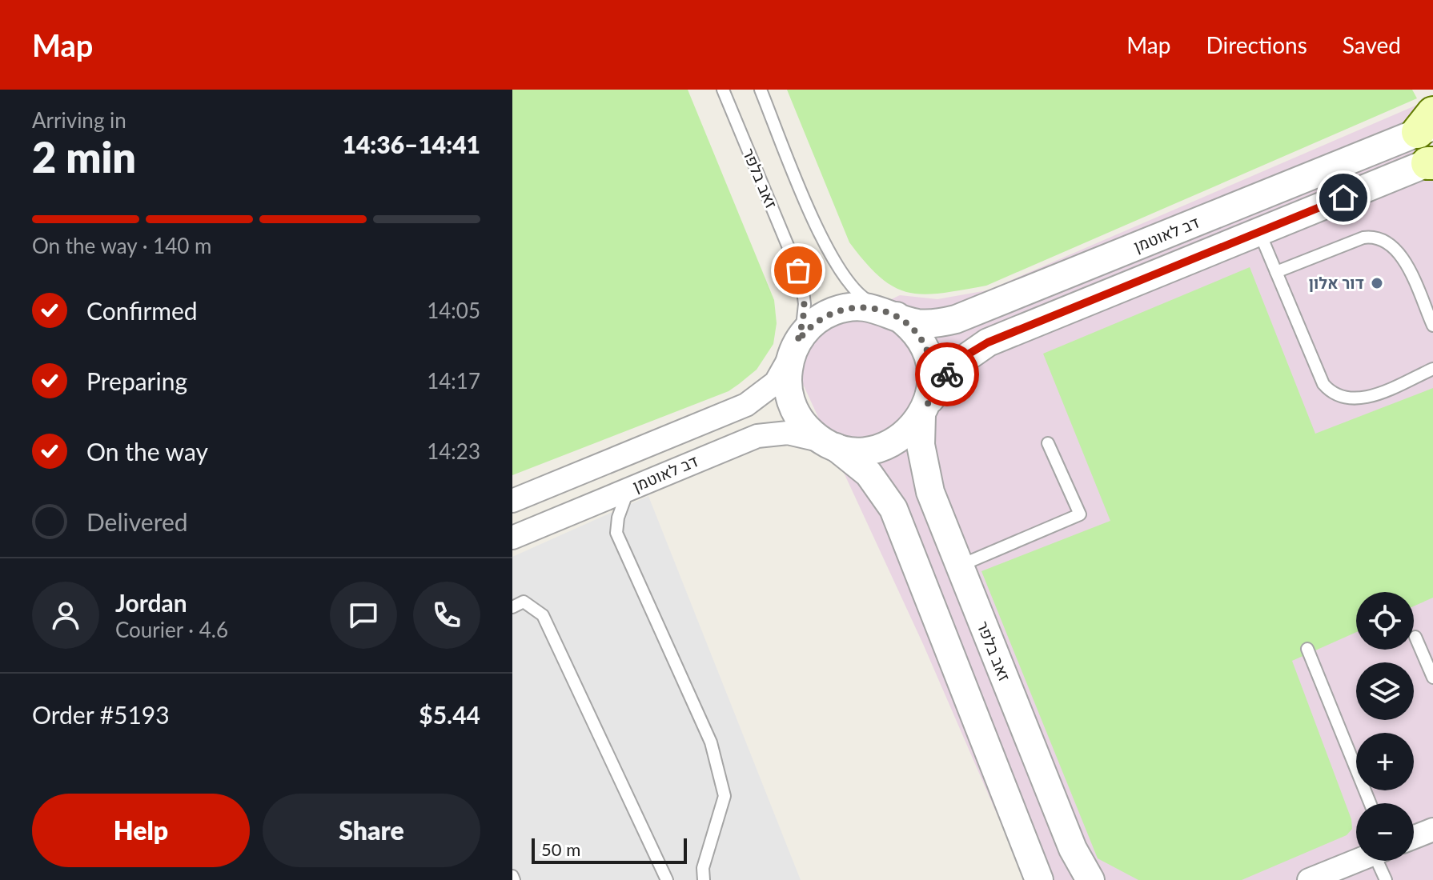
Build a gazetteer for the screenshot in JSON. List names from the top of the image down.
{
  "streets": {
    "street": ["זאב בלפר", "דב לאוטמן"]
  },
  "crossings": [
    ["זאב בלפר", "דב לאוטמן"]
  ],
  "places": ["דור אלון"],
  "scale_bar": "50 m",
  "page": {
    "header": "Map",
    "nav": ["Map", "Directions", "Saved"],
    "heading": ["2 min", "Arriving in", "14:36–14:41"],
    "panel": [
      "Jordan",
      "Courier · 4.6",
      "Order #5193",
      "$5.44"
    ],
    "bar": "On the way · 140 m",
    "list": [
      ["Confirmed", "14:05"],
      ["Preparing", "14:17"],
      ["On the way", "14:23"],
      "Delivered"
    ],
    "map_buttons": ["+", "−"],
    "buttons": ["Help", "Share"],
    "scale": "50 m"
  }
}
